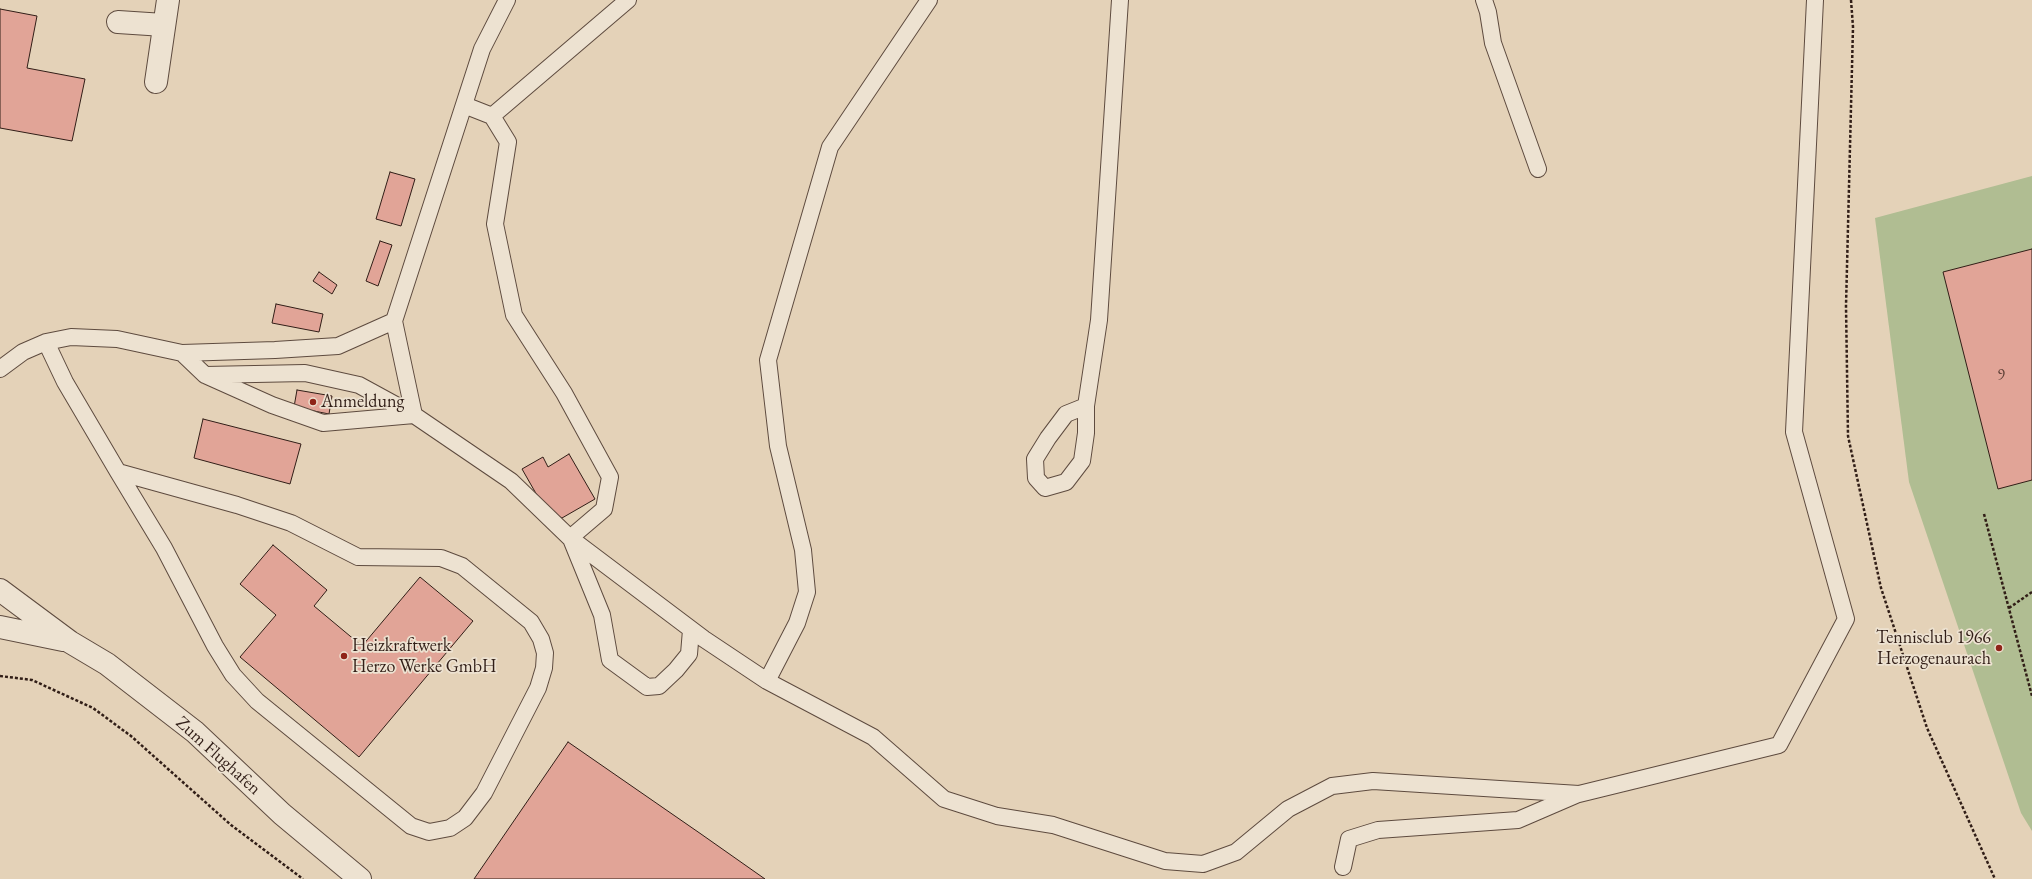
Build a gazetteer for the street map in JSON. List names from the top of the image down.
{
  "streets": {
    "street": ["Zum Flughafen"]
  },
  "places": ["Anmeldung", "Tennisclub 1966 Herzogenaurach", "Heizkraftwerk Herzo Werke GmbH"],
  "house_numbers": ["9"]
}
